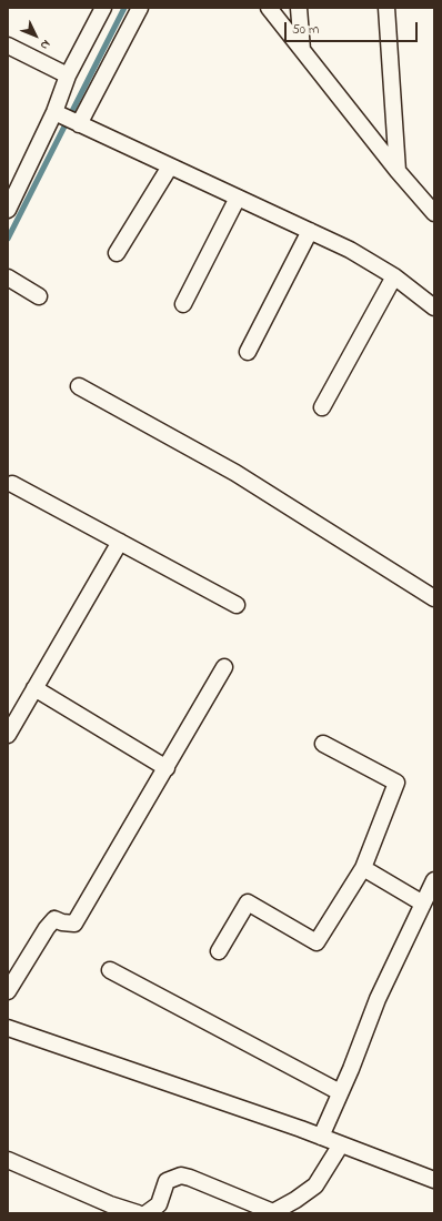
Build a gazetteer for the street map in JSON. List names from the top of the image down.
{
  "scale_bar": "50 m",
  "north": "bottom right"
}
